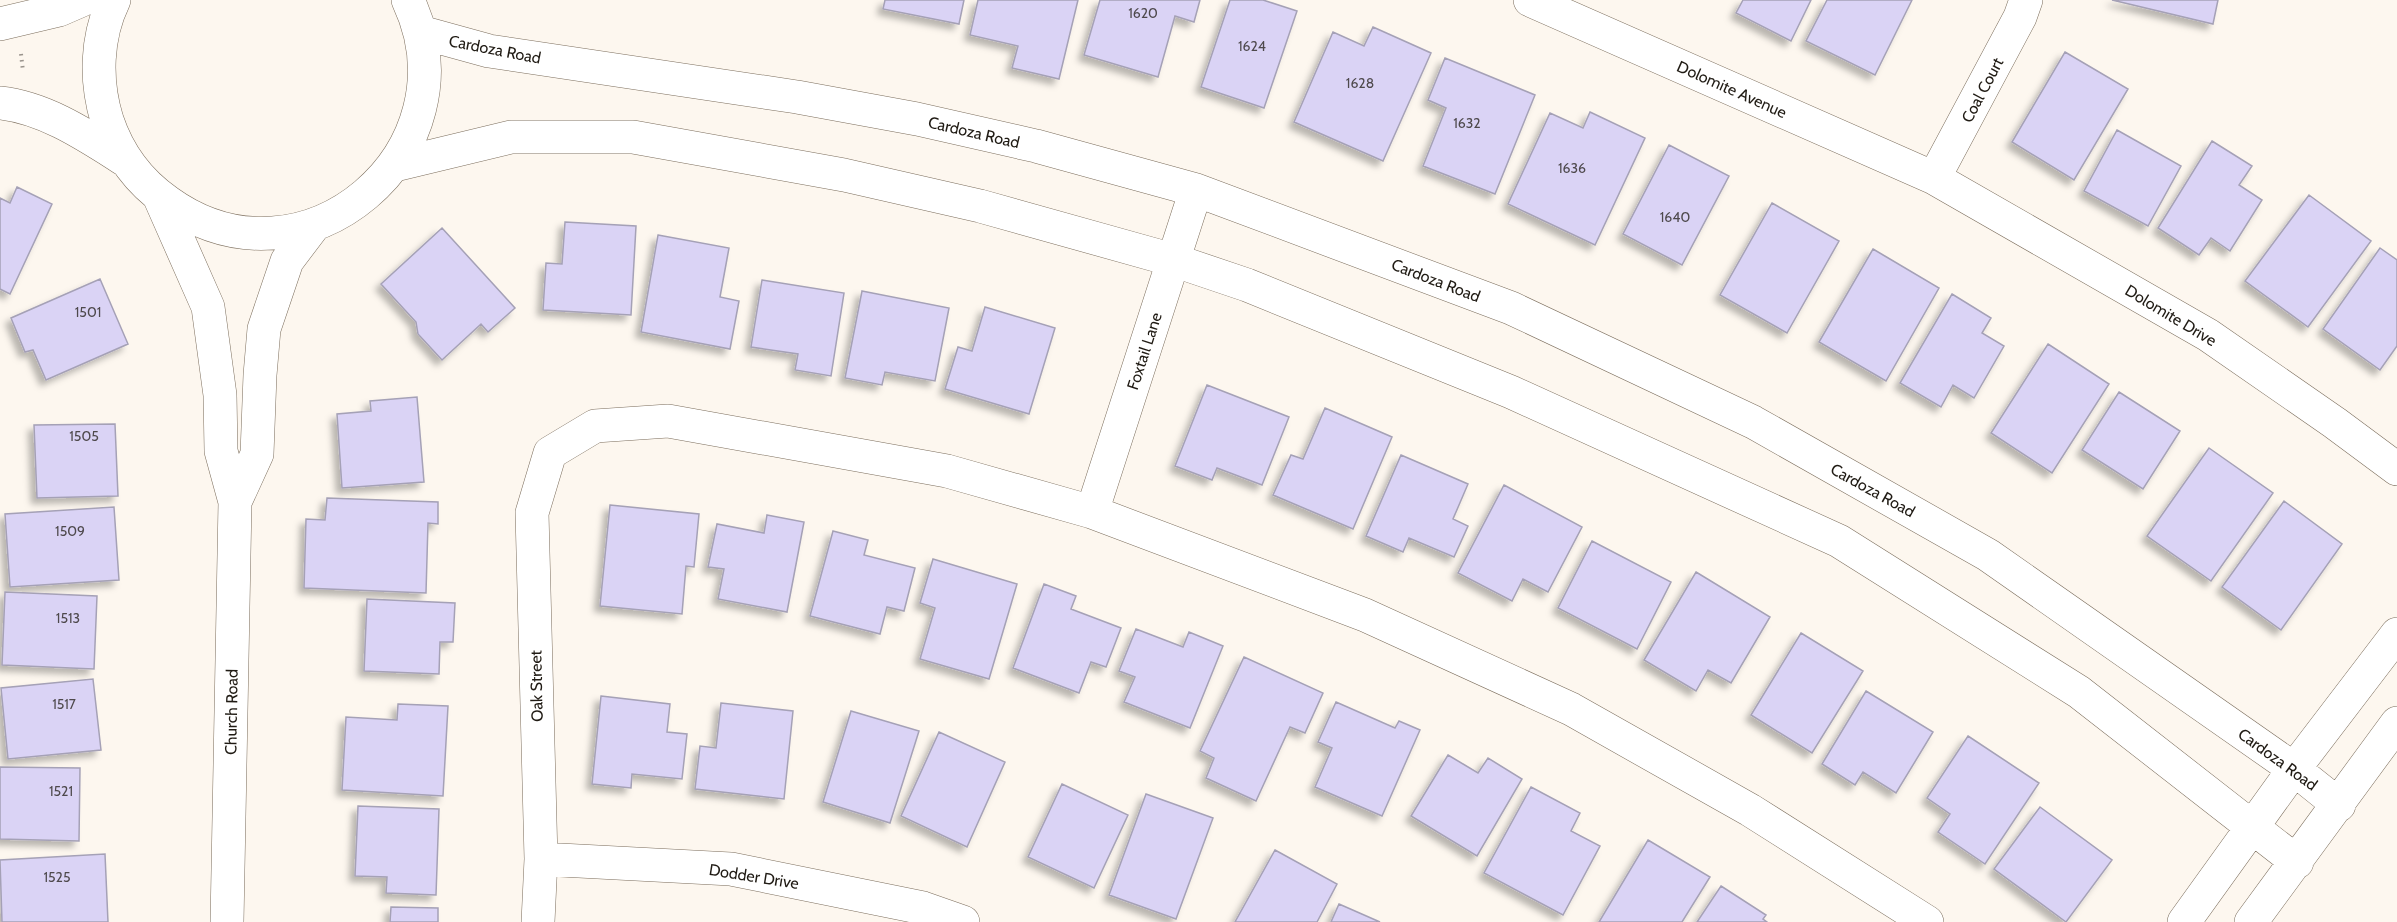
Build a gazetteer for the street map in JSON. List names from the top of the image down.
{
  "streets": {
    "street": [
      "Cardoza Road",
      "Dolomite Avenue",
      "Coal Court",
      "Dolomite Drive",
      "Foxtail Lane",
      "Oak Street",
      "Church Road",
      "Dodder Drive"
    ]
  },
  "crossings": [
    ["Cardoza Road", "Foxtail Lane"],
    ["Dolomite Avenue", "Coal Court"],
    ["Dolomite Avenue", "Dolomite Drive"],
    ["Coal Court", "Dolomite Drive"],
    ["Foxtail Lane", "Oak Street"],
    ["Oak Street", "Dodder Drive"]
  ],
  "house_numbers": [
    "1620",
    "1624",
    "1628",
    "1632",
    "1636",
    "1640",
    "1501",
    "1505",
    "1509",
    "1513",
    "1517",
    "1521",
    "1525"
  ]
}
